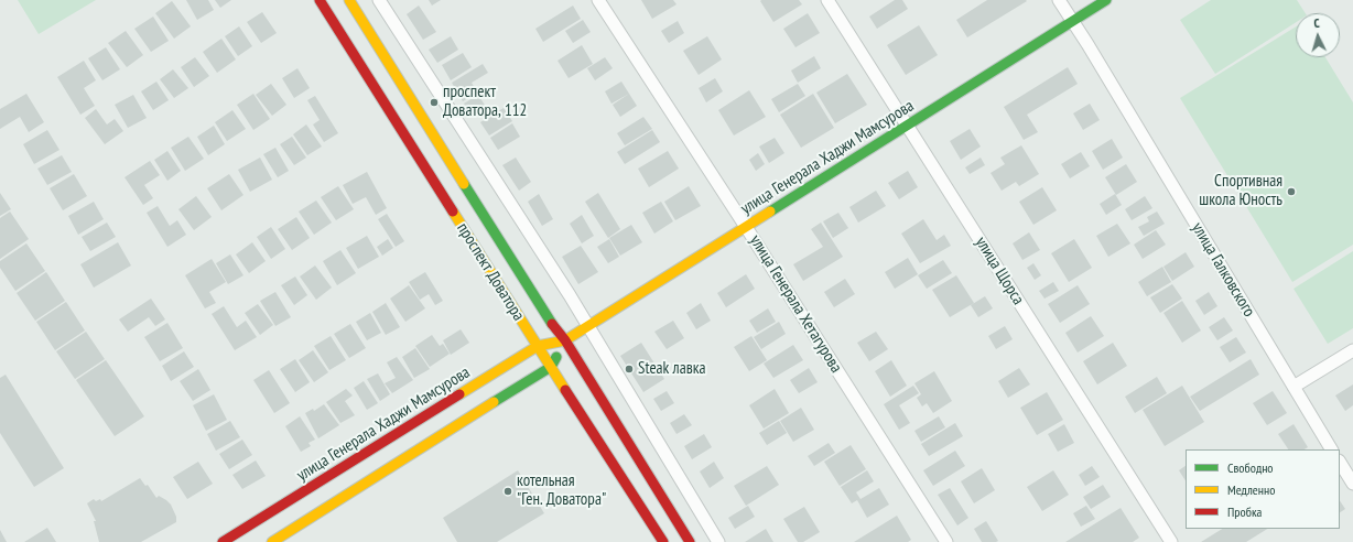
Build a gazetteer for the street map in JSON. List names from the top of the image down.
{
  "streets": {
    "main road": ["улица Генерала Хаджи Мамсурова", "проспект Доватора"],
    "street": ["улица Галковского", "улица Щорса", "улица Генерала Хетагурова"]
  },
  "crossings": [
    ["улица Генерала Хаджи Мамсурова", "улица Галковского"],
    ["улица Генерала Хаджи Мамсурова", "улица Щорса"],
    ["улица Генерала Хаджи Мамсурова", "проспект Доватора"],
    ["улица Генерала Хаджи Мамсурова", "улица Генерала Хетагурова"]
  ],
  "places": [
    "проспект Доватора, 112",
    "Спортивная школа Юность",
    "Steak лавка",
    "котельная \"Ген. Доватора\""
  ],
  "legend": ["Свободно", "Медленно", "Пробка"],
  "north": "top"
}
